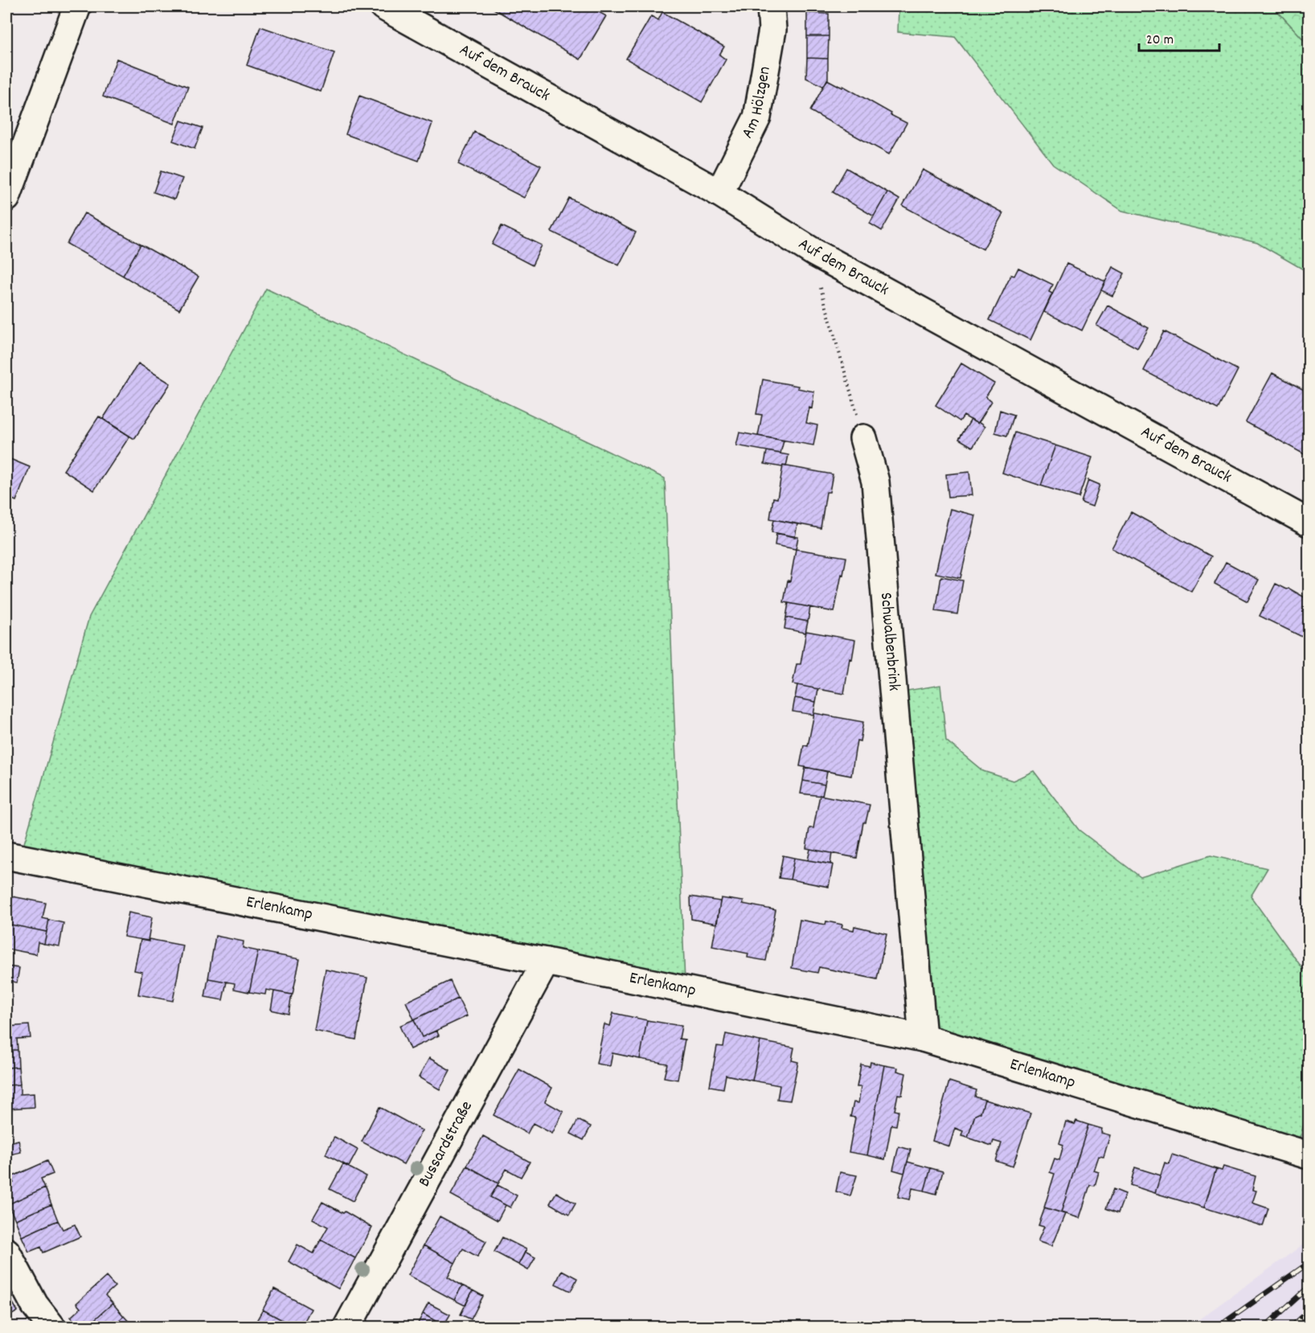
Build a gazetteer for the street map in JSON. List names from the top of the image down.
{
  "streets": {
    "street": [
      "Auf dem Brauck",
      "Am Hölzgen",
      "Schwalbenbrink",
      "Erlenkamp",
      "Bussardstraße"
    ]
  },
  "crossings": [
    ["Auf dem Brauck", "Am Hölzgen"],
    ["Schwalbenbrink", "Erlenkamp"],
    ["Erlenkamp", "Bussardstraße"]
  ],
  "scale_bar": "20 m"
}
